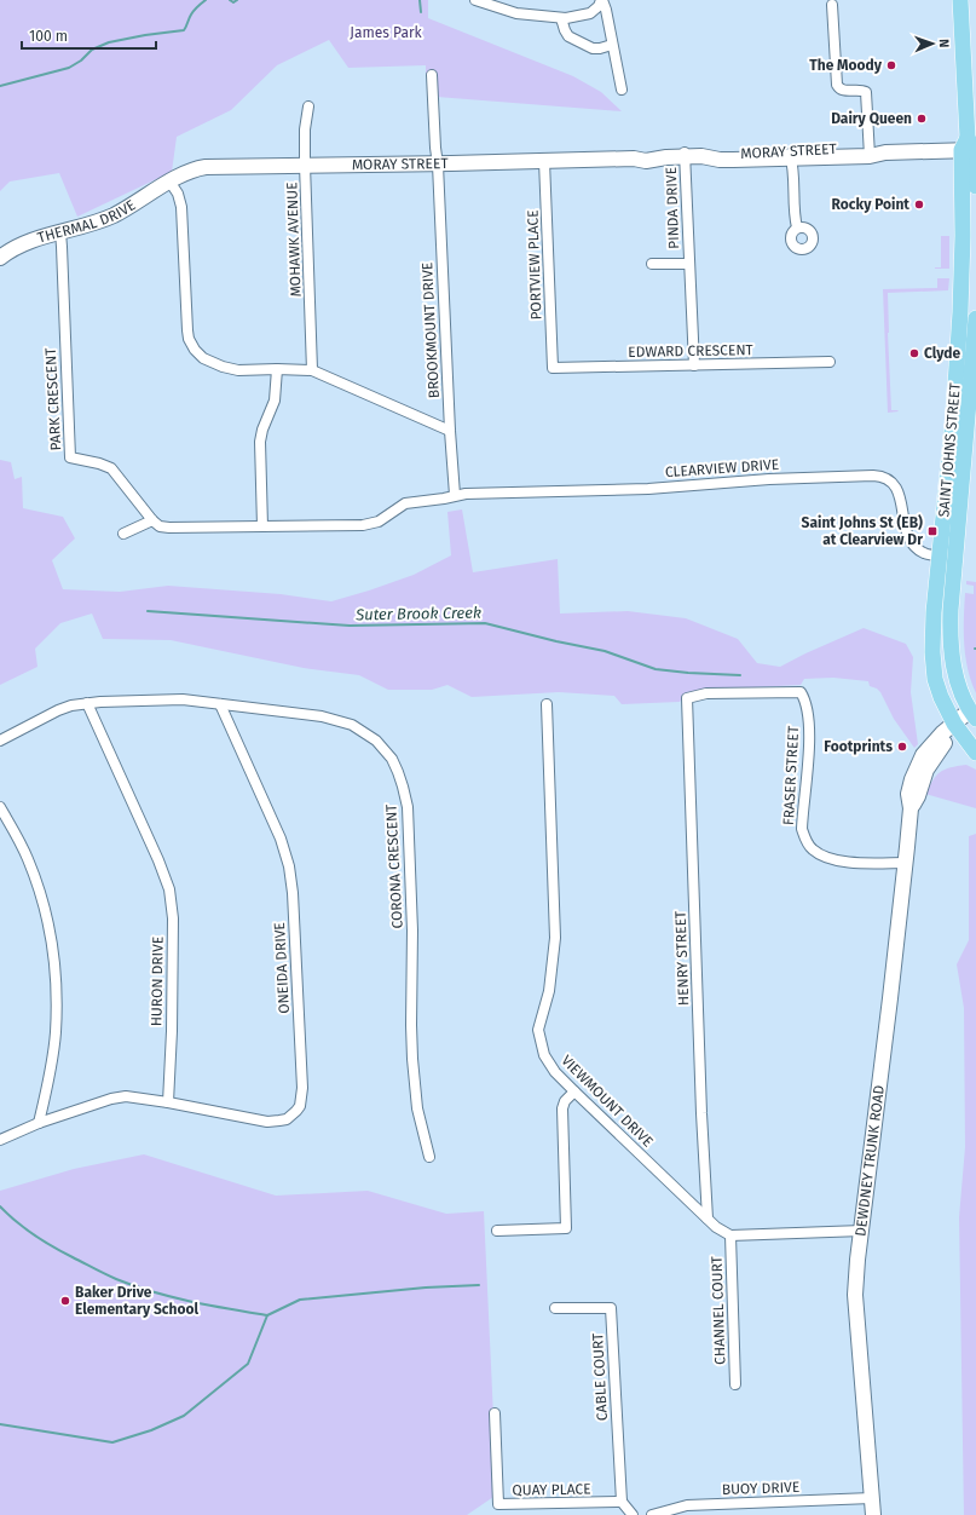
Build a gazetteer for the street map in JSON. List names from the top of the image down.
{
  "streets": {
    "main road": ["SAINT JOHNS STREET"],
    "street": [
      "MORAY STREET",
      "PINDA DRIVE",
      "THERMAL DRIVE",
      "MOHAWK AVENUE",
      "PORTVIEW PLACE",
      "BROOKMOUNT DRIVE",
      "EDWARD CRESCENT",
      "PARK CRESCENT",
      "CLEARVIEW DRIVE",
      "FRASER STREET",
      "CORONA CRESCENT",
      "HENRY STREET",
      "ONEIDA DRIVE",
      "HURON DRIVE",
      "VIEWMOUNT DRIVE",
      "DEWDNEY TRUNK ROAD",
      "CHANNEL COURT",
      "CABLE COURT",
      "BUOY DRIVE",
      "QUAY PLACE"
    ]
  },
  "crossings": [
    ["MORAY STREET", "PINDA DRIVE"],
    ["MORAY STREET", "THERMAL DRIVE"],
    ["MORAY STREET", "MOHAWK AVENUE"],
    ["MORAY STREET", "PORTVIEW PLACE"],
    ["MORAY STREET", "BROOKMOUNT DRIVE"],
    ["MORAY STREET", "SAINT JOHNS STREET"],
    ["PINDA DRIVE", "EDWARD CRESCENT"],
    ["THERMAL DRIVE", "PARK CRESCENT"],
    ["PORTVIEW PLACE", "EDWARD CRESCENT"],
    ["BROOKMOUNT DRIVE", "CLEARVIEW DRIVE"],
    ["SAINT JOHNS STREET", "CLEARVIEW DRIVE"],
    ["SAINT JOHNS STREET", "DEWDNEY TRUNK ROAD"],
    ["FRASER STREET", "HENRY STREET"],
    ["FRASER STREET", "DEWDNEY TRUNK ROAD"],
    ["CORONA CRESCENT", "ONEIDA DRIVE"],
    ["CORONA CRESCENT", "HURON DRIVE"],
    ["HENRY STREET", "VIEWMOUNT DRIVE"],
    ["ONEIDA DRIVE", "HURON DRIVE"],
    ["VIEWMOUNT DRIVE", "CHANNEL COURT"],
    ["DEWDNEY TRUNK ROAD", "BUOY DRIVE"],
    ["CABLE COURT", "QUAY PLACE"]
  ],
  "water": ["Suter Brook Creek"],
  "parks": ["James Park"],
  "places": {
    "other": [
      "The Moody",
      "Dairy Queen",
      "Rocky Point",
      "Clyde",
      "Footprints",
      "Baker Drive Elementary School"
    ],
    "transit": ["Saint Johns St (EB) at Clearview Dr"]
  },
  "scale_bar": "100 m",
  "north": "right"
}
